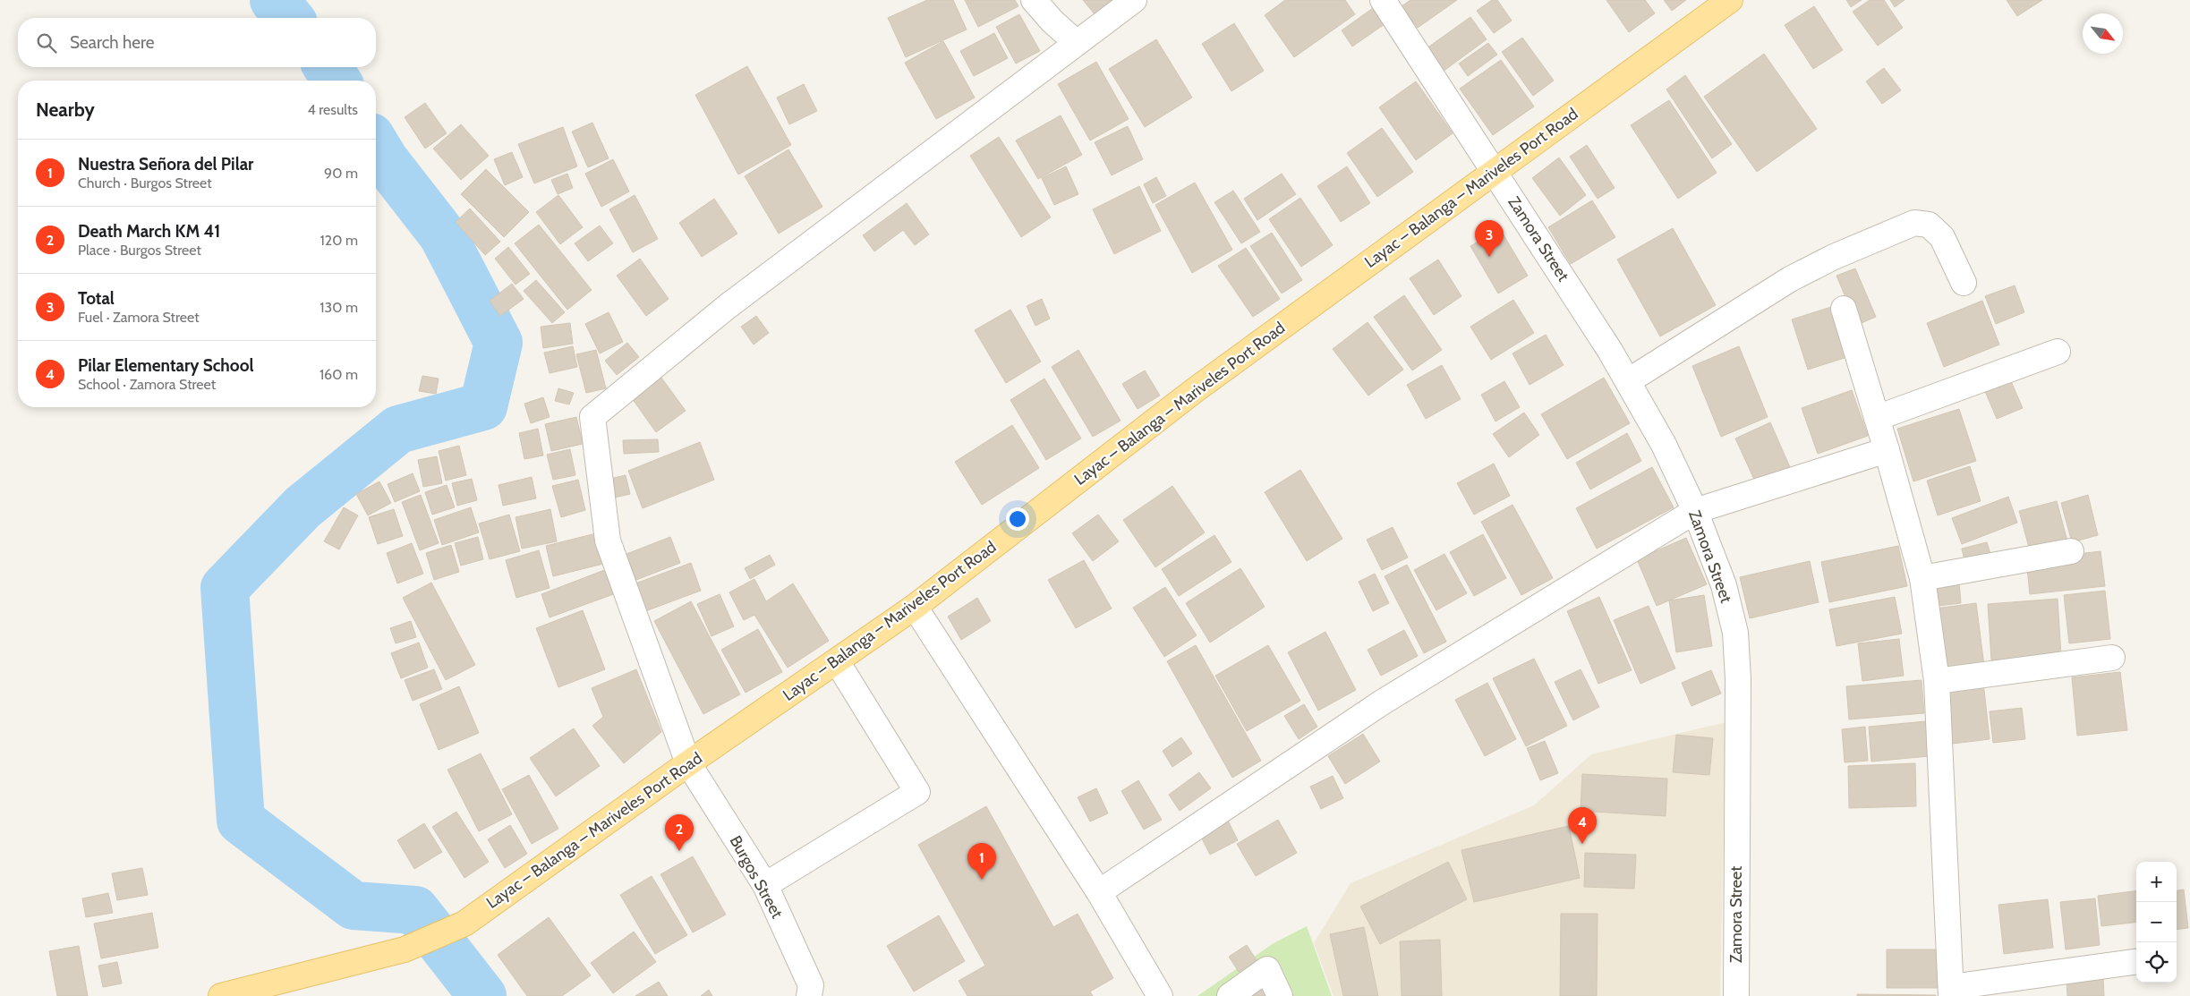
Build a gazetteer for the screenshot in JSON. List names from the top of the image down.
{
  "streets": {
    "main road": ["Layac – Balanga – Mariveles Port Road"],
    "street": ["Zamora Street", "Burgos Street"]
  },
  "crossings": [
    ["Layac – Balanga – Mariveles Port Road", "Zamora Street"],
    ["Layac – Balanga – Mariveles Port Road", "Burgos Street"]
  ],
  "north": "bottom right",
  "page": {
    "search": "Search here",
    "heading": ["Nearby", "4 results"],
    "list": [
      {
        "mark": "1",
        "name": "Nuestra Señora del Pilar",
        "note": "Church · Burgos Street",
        "value": "90 m"
      },
      {
        "mark": "2",
        "name": "Death March KM 41",
        "note": "Place · Burgos Street",
        "value": "120 m"
      },
      {
        "mark": "3",
        "name": "Total",
        "note": "Fuel · Zamora Street",
        "value": "130 m"
      },
      {
        "mark": "4",
        "name": "Pilar Elementary School",
        "note": "School · Zamora Street",
        "value": "160 m"
      }
    ],
    "pins": [
      "3",
      "4",
      "2",
      "1"
    ],
    "map_buttons": ["+", "−"]
  }
}
